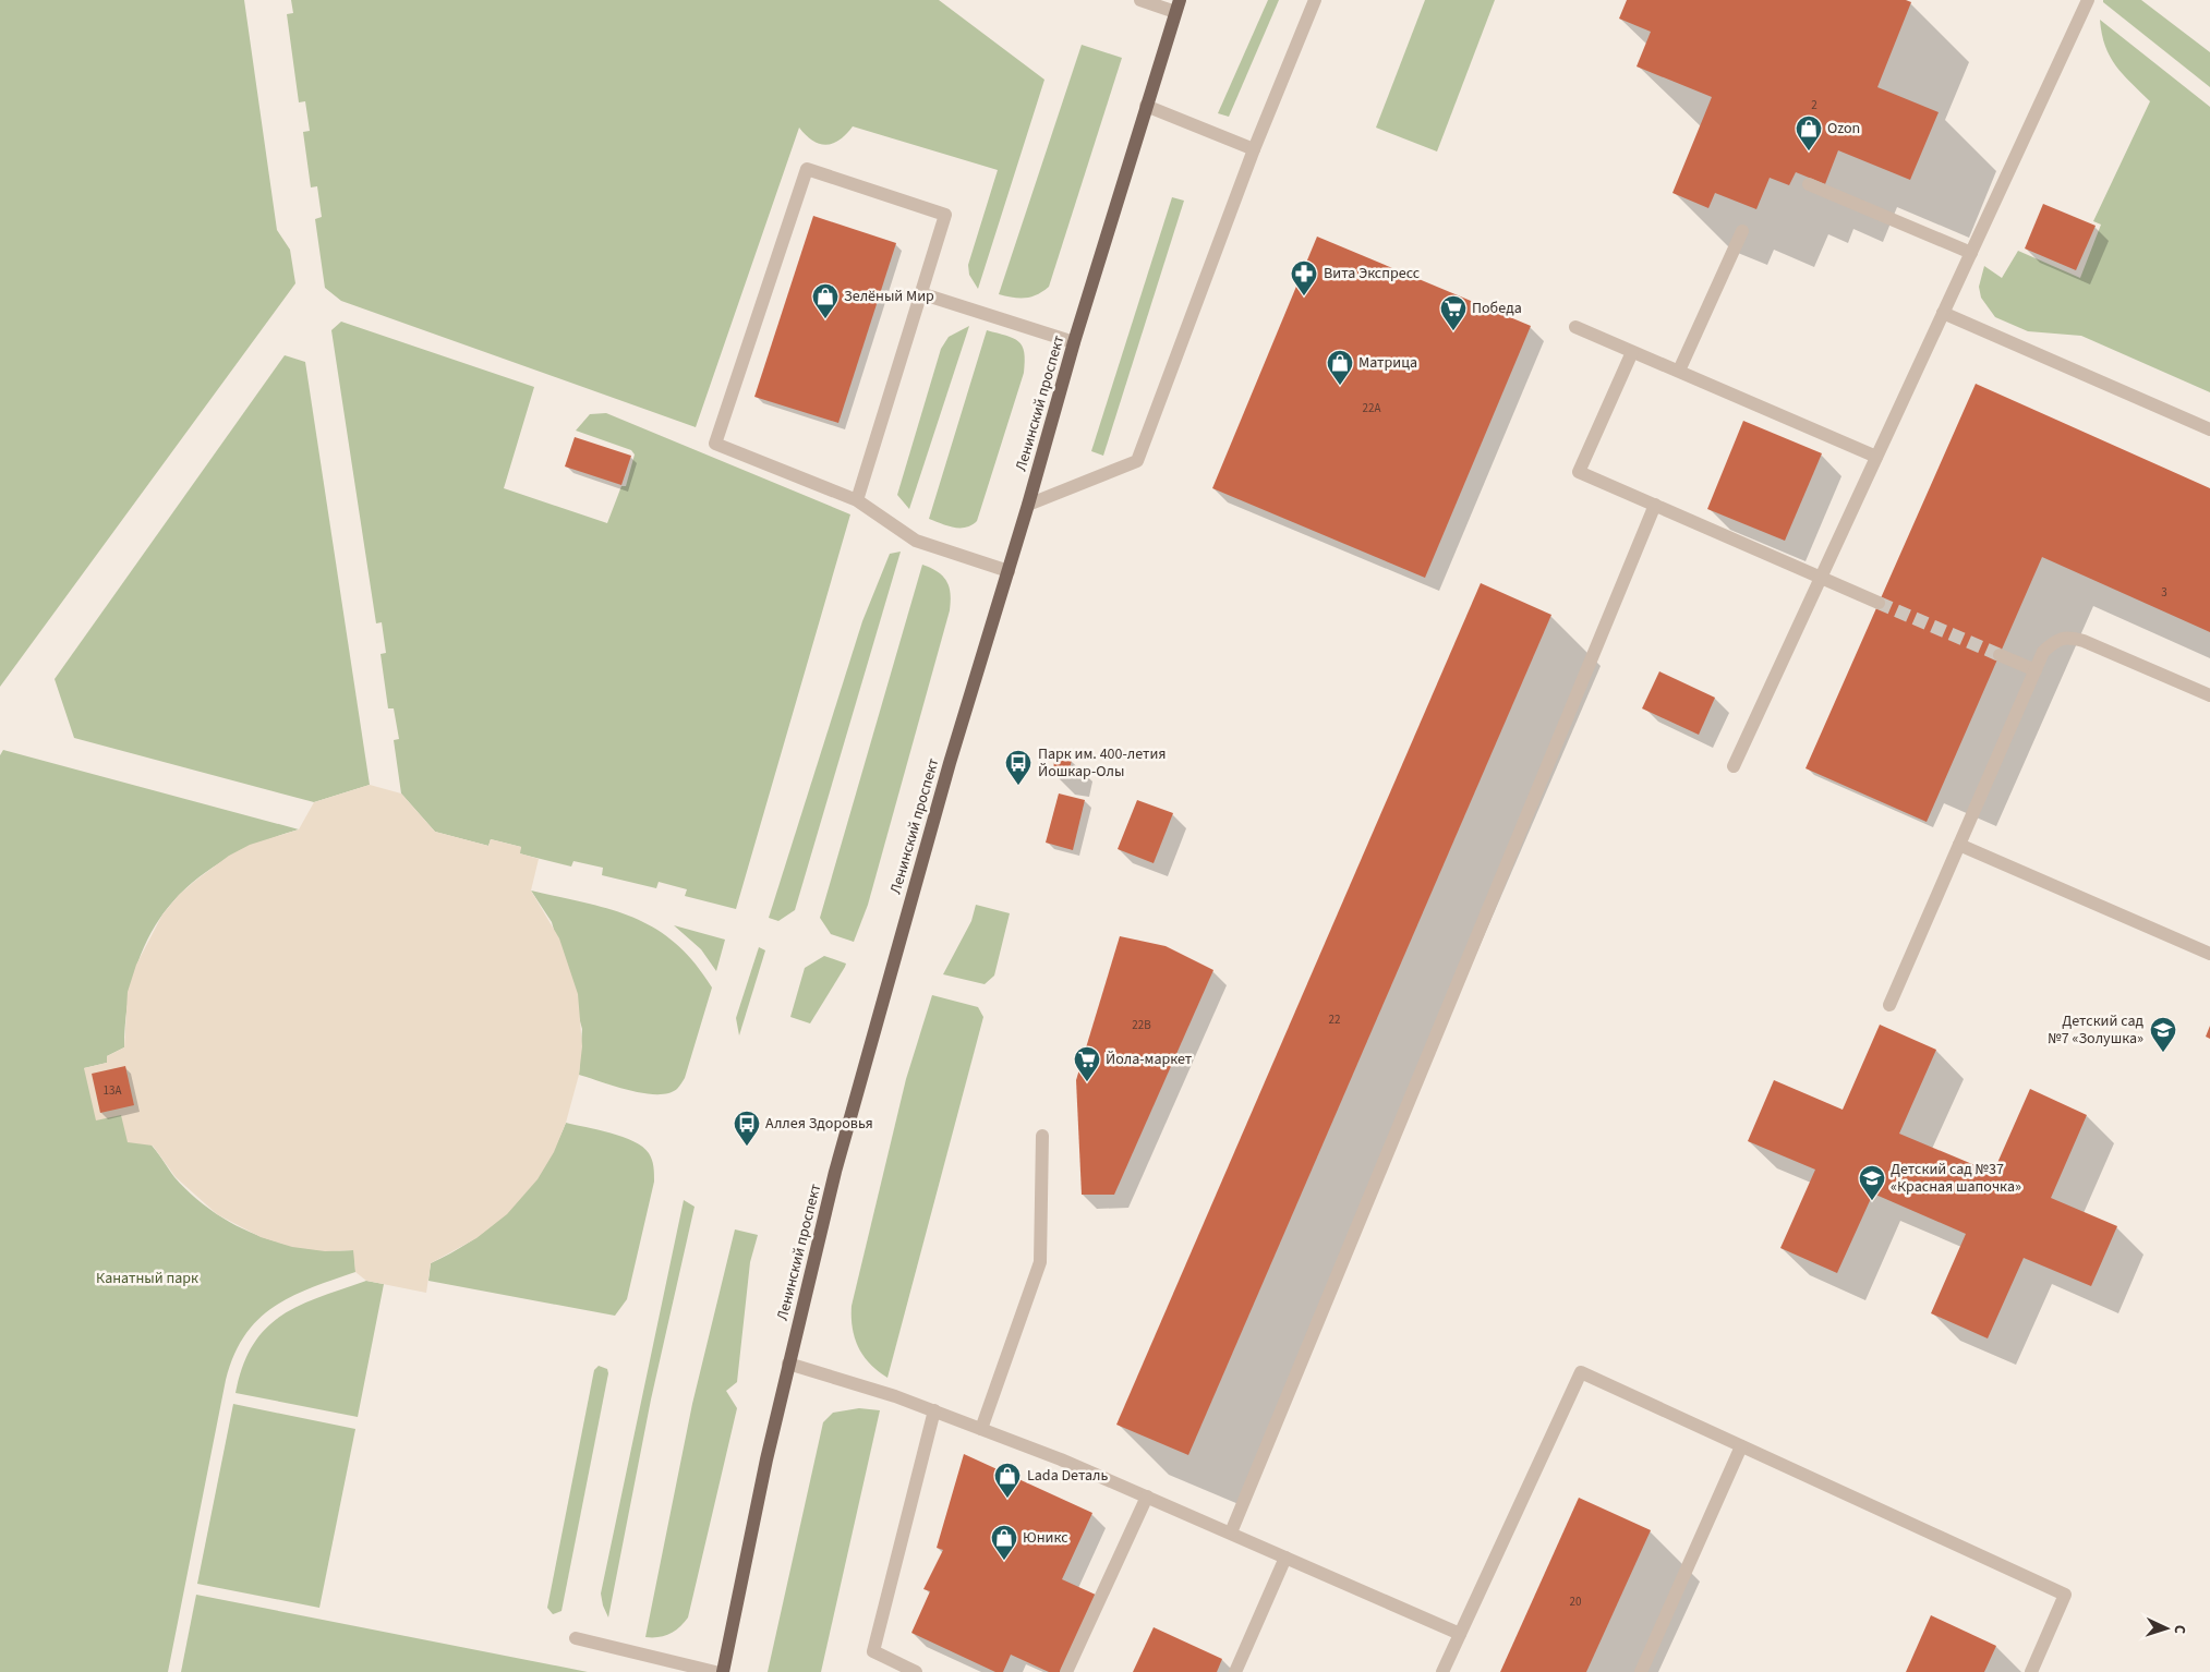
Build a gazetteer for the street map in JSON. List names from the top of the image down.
{
  "streets": {
    "main road": ["Ленинский проспект"]
  },
  "parks": ["Канатный парк"],
  "places": {
    "shop": [
      "Ozon",
      "Зелёный Мир",
      "Матрица",
      "Lada Dеталь",
      "Юникс"
    ],
    "pharmacy": ["Вита Экспресс"],
    "supermarket": ["Победа", "Йола-маркет"],
    "bus stop": ["Парк им. 400-летия Йошкар-Олы", "Аллея Здоровья"],
    "school or university": ["Детский сад №7 «Золушка»", "Детский сад №37 «Красная шапочка»"]
  },
  "house_numbers": [
    "2",
    "22А",
    "3",
    "22",
    "22В",
    "13А",
    "20"
  ],
  "north": "right"
}
